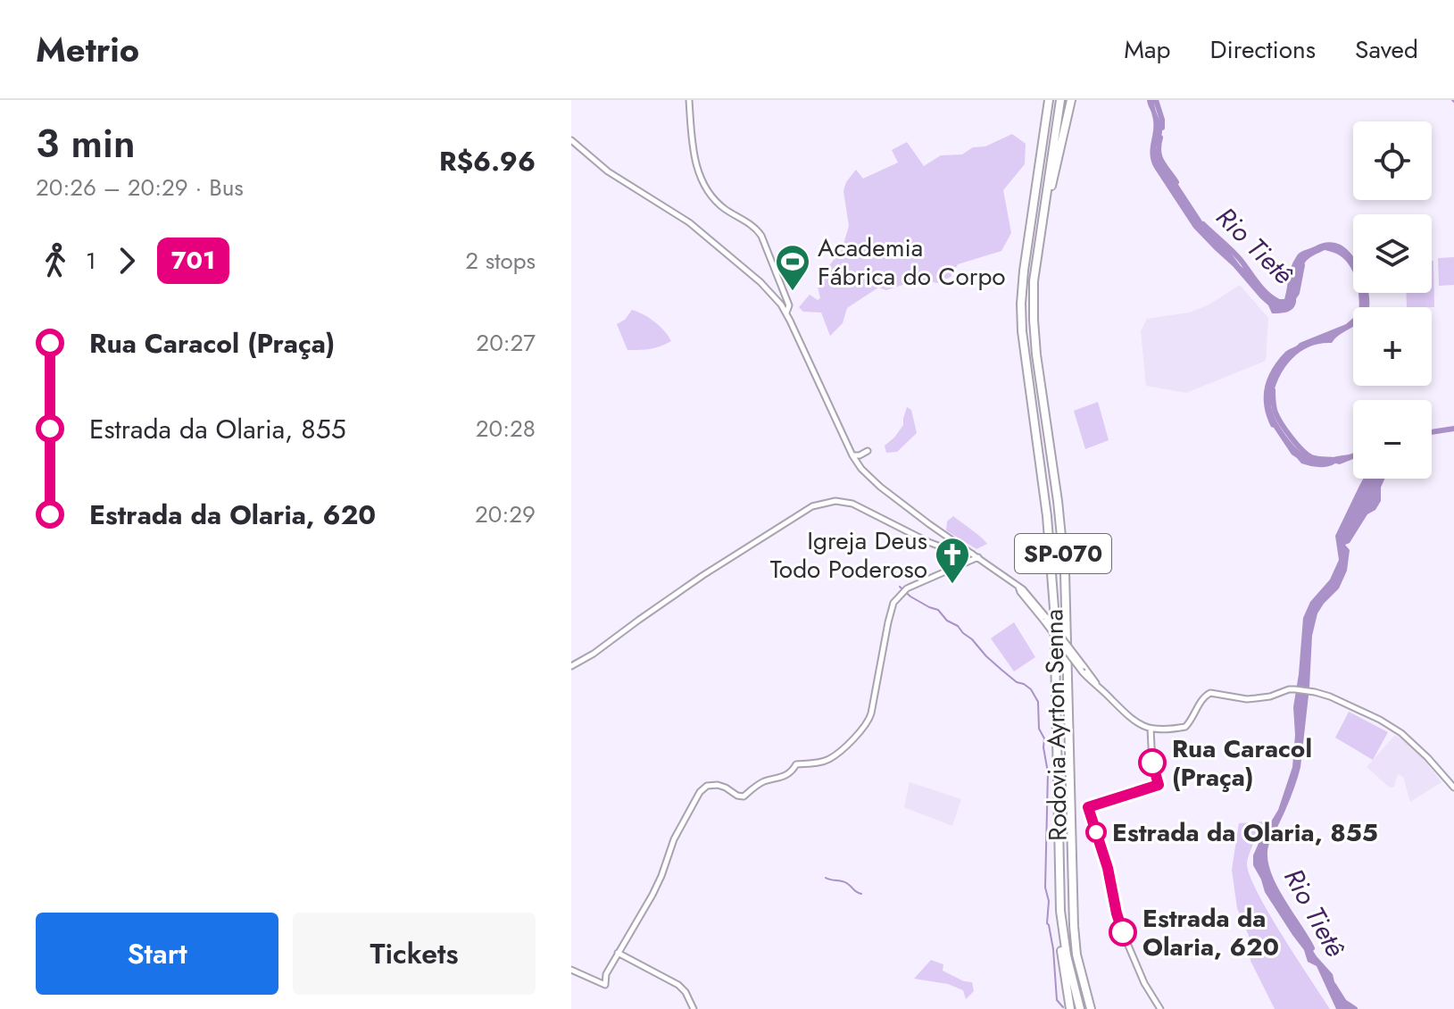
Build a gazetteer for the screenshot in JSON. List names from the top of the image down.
{
  "streets": {
    "highway": ["SP-070", "Rodovia Ayrton Senna"]
  },
  "water": ["Rio Tietê"],
  "places": {
    "sports": ["Academia Fábrica do Corpo"],
    "church": ["Igreja Deus Todo Poderoso"],
    "other": ["Rua Caracol (Praça)", "Estrada da Olaria, 855", "Estrada da Olaria, 620"]
  },
  "lines": ["bus line 701"],
  "page": {
    "header": "Metrio",
    "nav": ["Map", "Directions", "Saved"],
    "heading": ["3 min", "20:26 – 20:29 · Bus", "R$6.96"],
    "map_buttons": ["+", "−"],
    "legs": ["1", "701", "2 stops"],
    "list": [
      {
        "name": "Rua Caracol (Praça)",
        "value": "20:27"
      },
      {
        "name": "Estrada da Olaria, 855",
        "value": "20:28"
      },
      {
        "name": "Estrada da Olaria, 620",
        "value": "20:29"
      }
    ],
    "buttons": ["Start", "Tickets"]
  }
}
